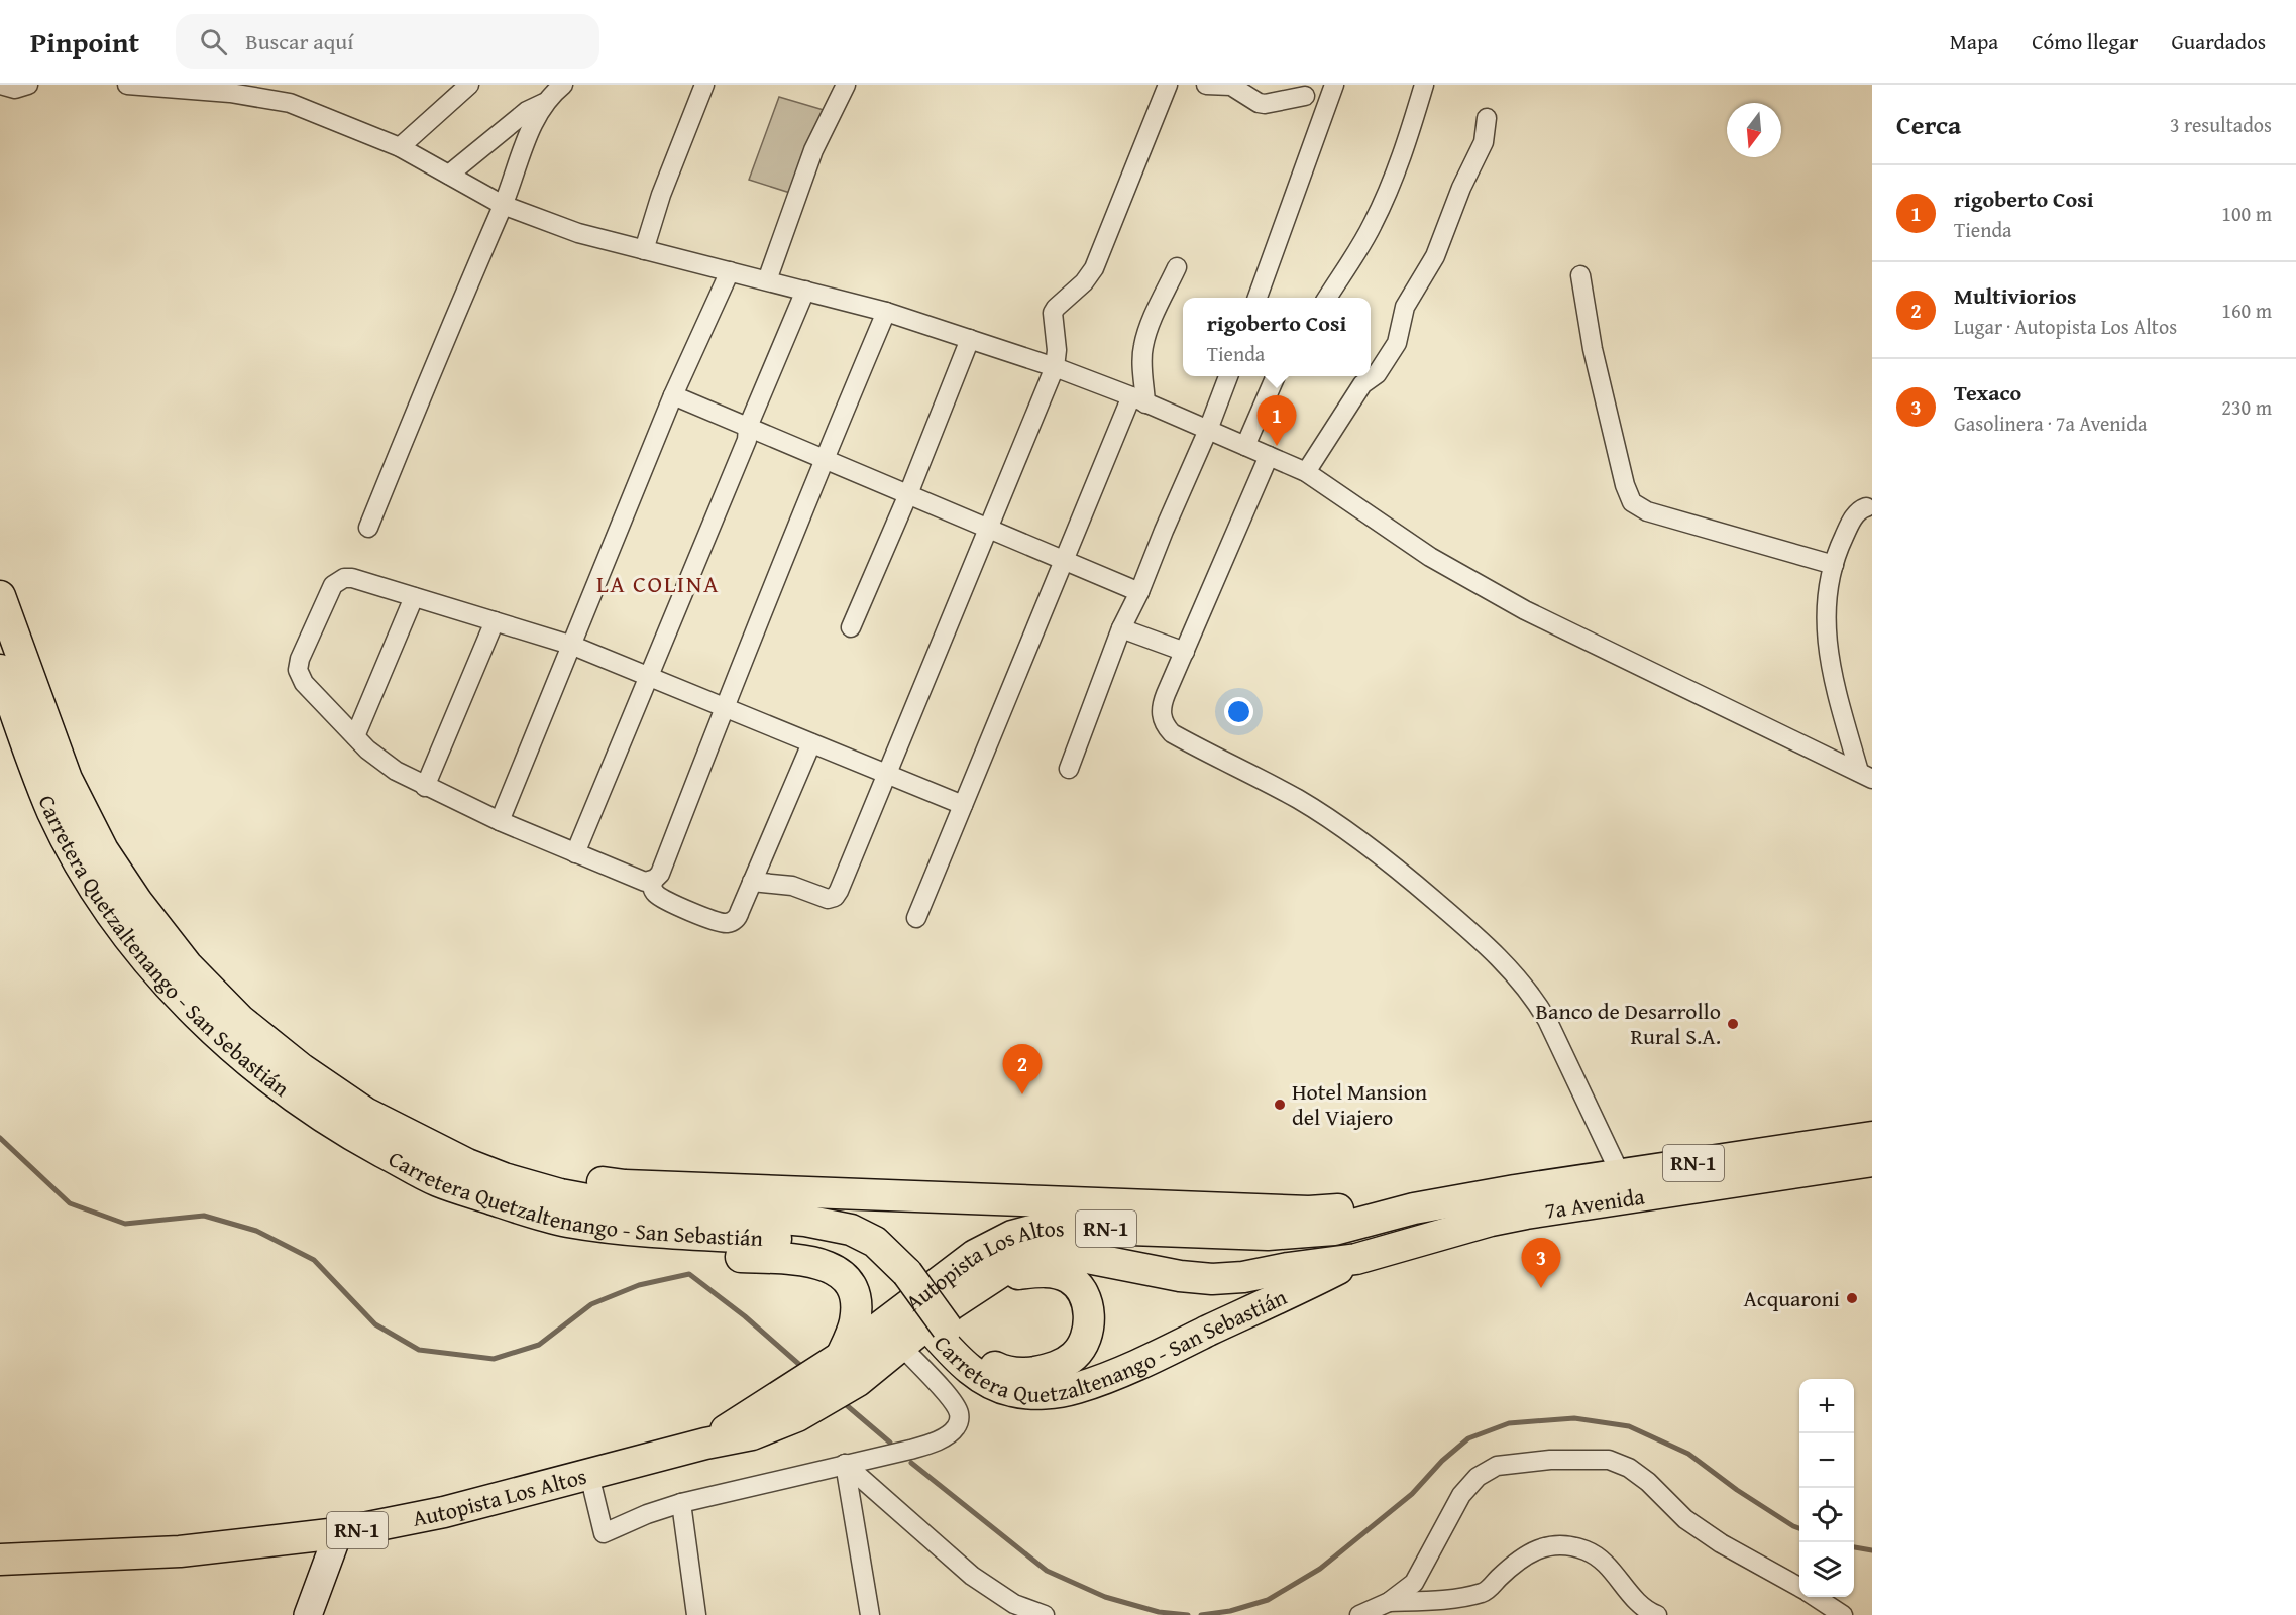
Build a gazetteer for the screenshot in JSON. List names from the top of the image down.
{
  "streets": {
    "main road": [
      "Carretera Quetzaltenango - San Sebastián",
      "RN-1",
      "7a Avenida",
      "Autopista Los Altos"
    ]
  },
  "crossings": [
    ["Carretera Quetzaltenango - San Sebastián", "7a Avenida"],
    ["Carretera Quetzaltenango - San Sebastián", "Autopista Los Altos"],
    ["7a Avenida", "Autopista Los Altos"]
  ],
  "districts": ["LA COLINA"],
  "places": ["Banco de Desarrollo Rural S.A.", "Hotel Mansion del Viajero", "Acquaroni"],
  "north": "bottom",
  "page": {
    "header": "Pinpoint",
    "search": "Buscar aquí",
    "nav": ["Mapa", "Cómo llegar", "Guardados"],
    "heading": ["Cerca", "3 resultados"],
    "list": [
      {
        "mark": "1",
        "name": "rigoberto Cosi",
        "note": "Tienda",
        "value": "100 m"
      },
      {
        "mark": "2",
        "name": "Multiviorios",
        "note": "Lugar · Autopista Los Altos",
        "value": "160 m"
      },
      {
        "mark": "3",
        "name": "Texaco",
        "note": "Gasolinera · 7a Avenida",
        "value": "230 m"
      }
    ],
    "popup": ["rigoberto Cosi", "Tienda"],
    "pins": ["1", "2", "3"],
    "map_buttons": ["+", "−"]
  }
}
